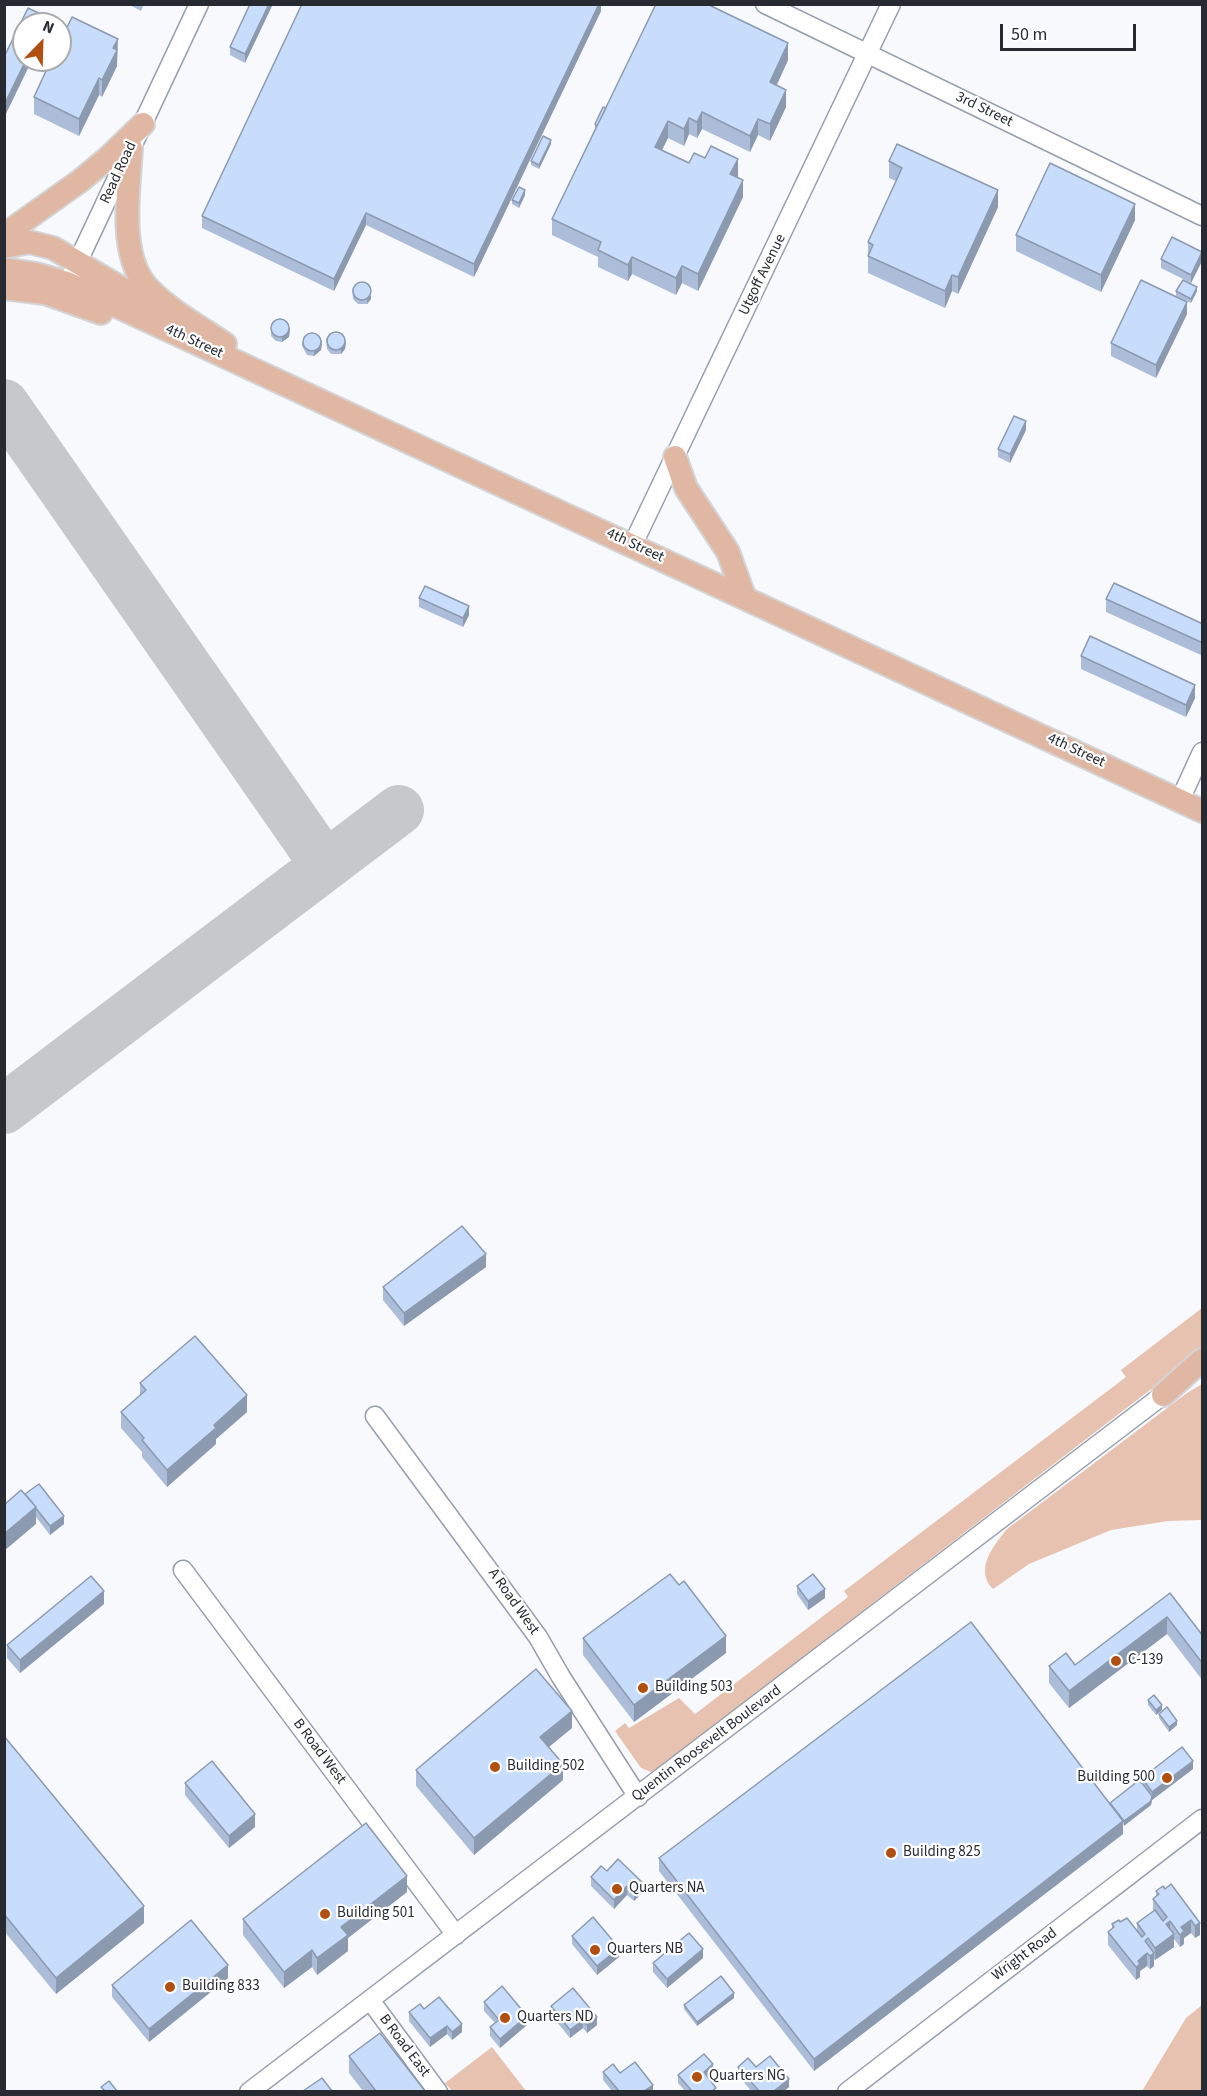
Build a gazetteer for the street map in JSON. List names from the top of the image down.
{
  "streets": {
    "main road": ["4th Street"],
    "street": [
      "3rd Street",
      "Read Road",
      "Utgoff Avenue",
      "A Road West",
      "Quentin Roosevelt Boulevard",
      "B Road West",
      "Wright Road",
      "B Road East"
    ]
  },
  "crossings": [
    ["3rd Street", "Utgoff Avenue"],
    ["Read Road", "4th Street"],
    ["Utgoff Avenue", "4th Street"],
    ["A Road West", "Quentin Roosevelt Boulevard"],
    ["Quentin Roosevelt Boulevard", "B Road West"],
    ["Quentin Roosevelt Boulevard", "B Road East"]
  ],
  "places": [
    "C-139",
    "Building 503",
    "Building 502",
    "Building 500",
    "Building 825",
    "Quarters NA",
    "Building 501",
    "Quarters NB",
    "Building 833",
    "Quarters ND",
    "Quarters NG"
  ],
  "scale_bar": "50 m",
  "north": "top right"
}
